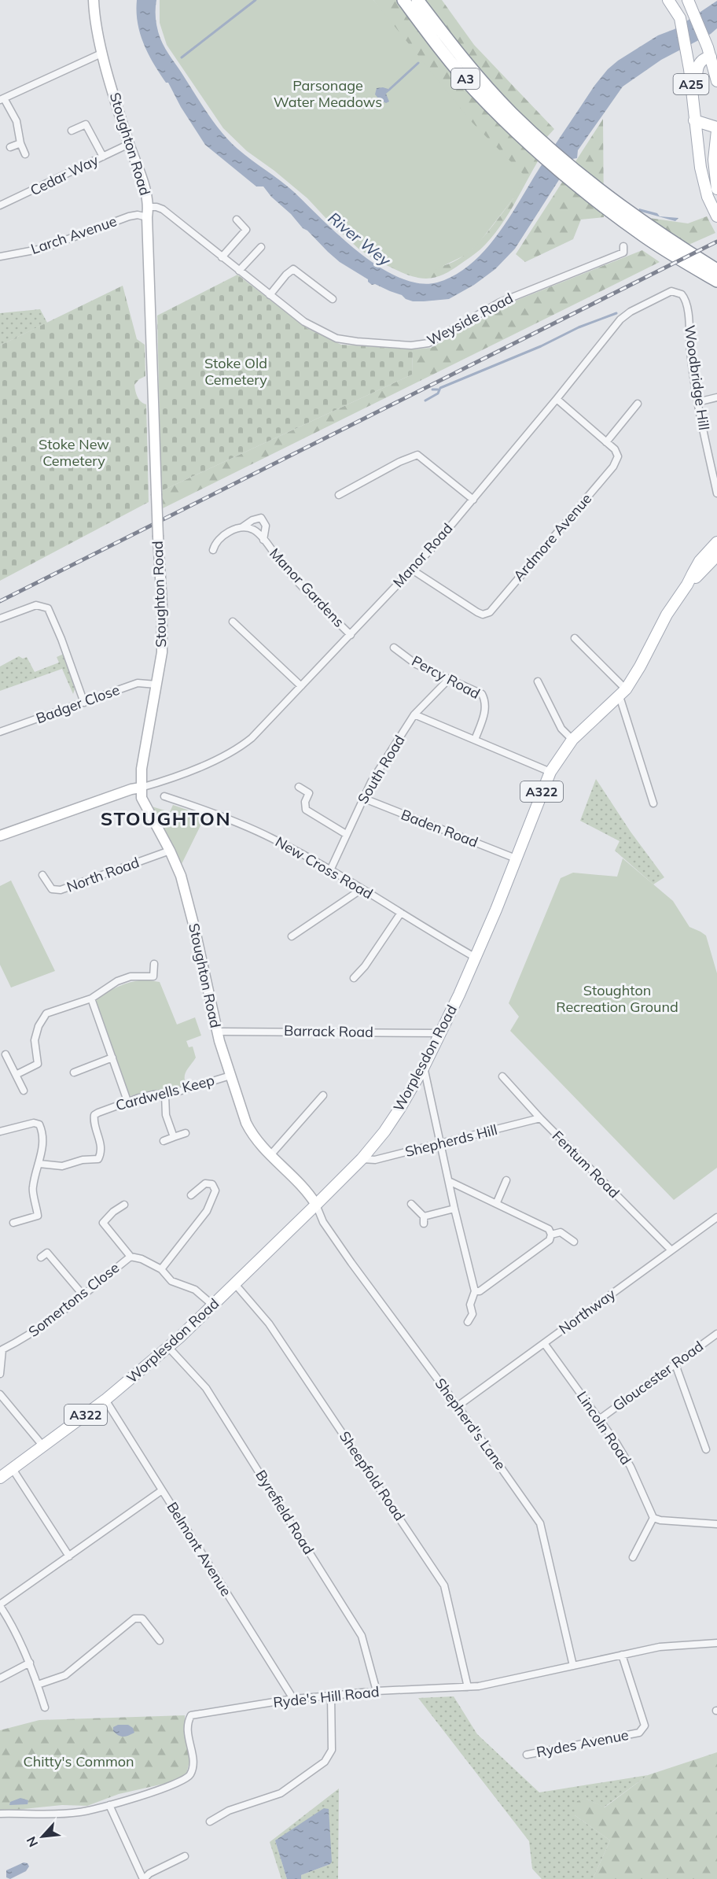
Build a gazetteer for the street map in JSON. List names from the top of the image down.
{
  "streets": {
    "highway": ["A3"],
    "main road": ["A25", "A322", "Worplesdon Road"],
    "street": [
      "Stoughton Road",
      "Cedar Way",
      "Larch Avenue",
      "Weyside Road",
      "Woodbridge Hill",
      "Ardmore Avenue",
      "Manor Road",
      "Manor Gardens",
      "Percy Road",
      "Badger Close",
      "South Road",
      "Baden Road",
      "New Cross Road",
      "North Road",
      "Barrack Road",
      "Cardwells Keep",
      "Shepherds Hill",
      "Fentum Road",
      "Somertons Close",
      "Northway",
      "Gloucester Road",
      "Shepherd's Lane",
      "Lincoln Road",
      "Sheepfold Road",
      "Byrefield Road",
      "Belmont Avenue",
      "Ryde's Hill Road",
      "Rydes Avenue"
    ]
  },
  "crossings": [
    ["Stoughton Road", "Cedar Way"],
    ["Stoughton Road", "Larch Avenue"],
    ["Stoughton Road", "Weyside Road"],
    ["Stoughton Road", "Manor Road"],
    ["Stoughton Road", "Badger Close"],
    ["Stoughton Road", "North Road"],
    ["Stoughton Road", "Barrack Road"],
    ["Stoughton Road", "Worplesdon Road"],
    ["Stoughton Road", "Cardwells Keep"],
    ["Stoughton Road", "Shepherd's Lane"],
    ["Larch Avenue", "Weyside Road"],
    ["Woodbridge Hill", "Manor Road"],
    ["Ardmore Avenue", "Manor Road"],
    ["Manor Road", "Manor Gardens"],
    ["Percy Road", "South Road"],
    ["South Road", "Baden Road"],
    ["South Road", "New Cross Road"],
    ["Baden Road", "Worplesdon Road"],
    ["New Cross Road", "Worplesdon Road"],
    ["Barrack Road", "Worplesdon Road"],
    ["Worplesdon Road", "Shepherds Hill"],
    ["Worplesdon Road", "Somertons Close"],
    ["Worplesdon Road", "Shepherd's Lane"],
    ["Worplesdon Road", "Sheepfold Road"],
    ["Worplesdon Road", "Byrefield Road"],
    ["Worplesdon Road", "Belmont Avenue"],
    ["Shepherds Hill", "Fentum Road"],
    ["Fentum Road", "Northway"],
    ["Northway", "Shepherd's Lane"],
    ["Northway", "Lincoln Road"],
    ["Gloucester Road", "Lincoln Road"],
    ["Shepherd's Lane", "Ryde's Hill Road"],
    ["Sheepfold Road", "Ryde's Hill Road"],
    ["Byrefield Road", "Ryde's Hill Road"],
    ["Belmont Avenue", "Ryde's Hill Road"],
    ["Ryde's Hill Road", "Rydes Avenue"]
  ],
  "districts": ["STOUGHTON"],
  "water": ["River Wey"],
  "parks": [
    "Parsonage Water Meadows",
    "Stoke Old Cemetery",
    "Stoke New Cemetery",
    "Stoughton Recreation Ground",
    "Chitty's Common"
  ],
  "north": "bottom left"
}
